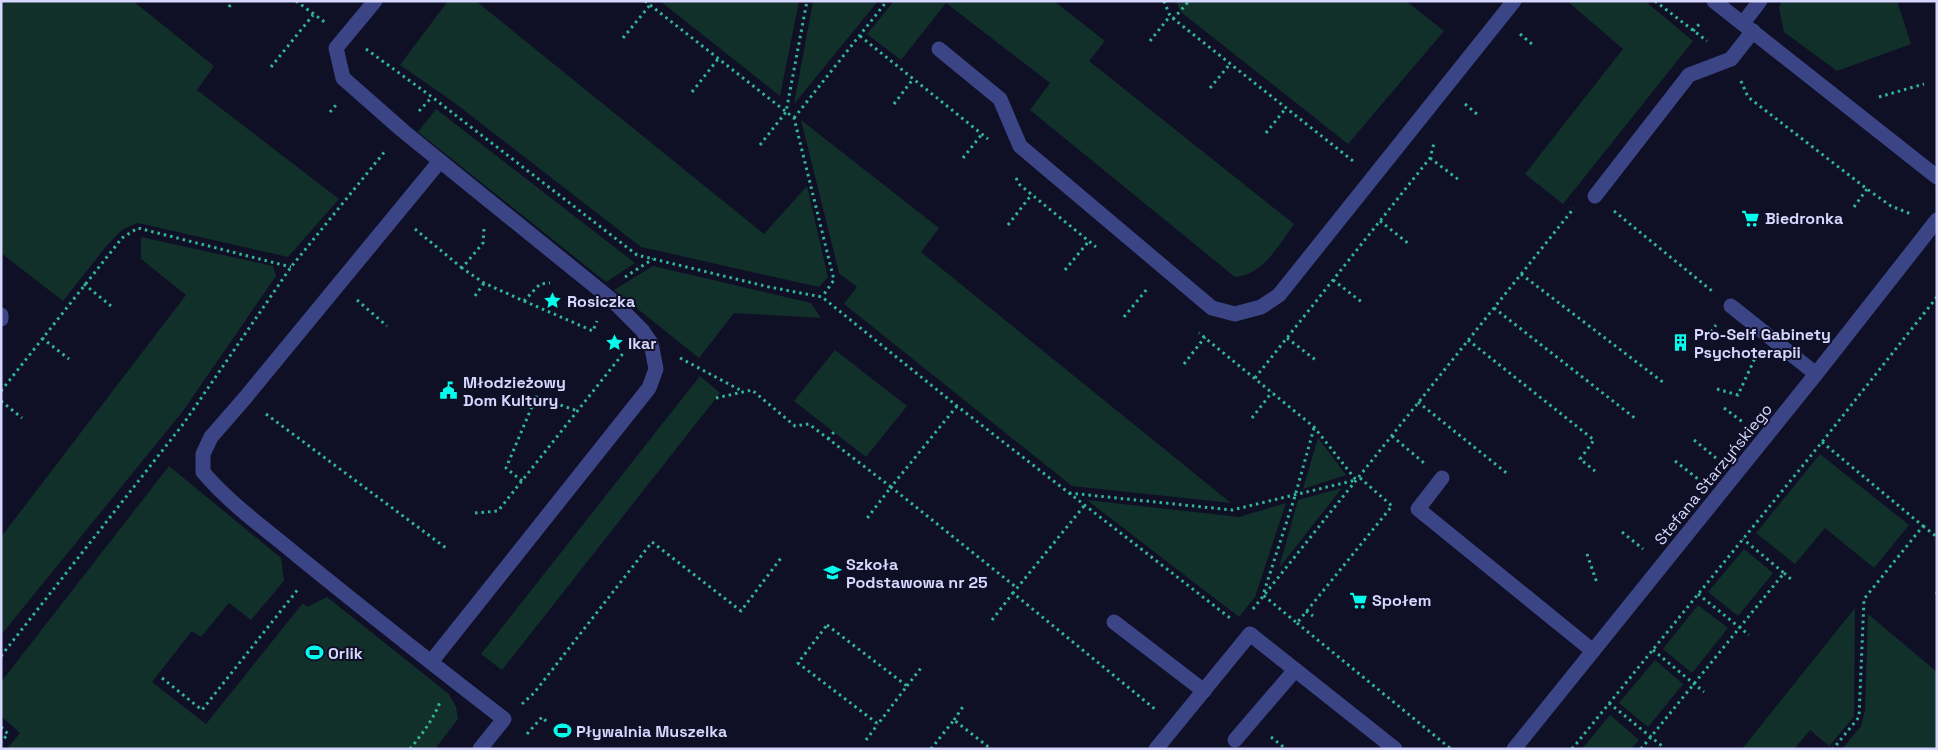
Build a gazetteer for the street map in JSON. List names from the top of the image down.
{
  "streets": {
    "street": ["Stefana Starzyńskiego"]
  },
  "places": {
    "supermarket": ["Biedronka", "Społem"],
    "place": ["Rosiczka", "Ikar"],
    "building": ["Pro-Self Gabinety Psychoterapii"],
    "public building": ["Młodzieżowy Dom Kultury"],
    "school or university": ["Szkoła Podstawowa nr 25"],
    "sports": ["Orlik", "Pływalnia Muszelka"]
  }
}
